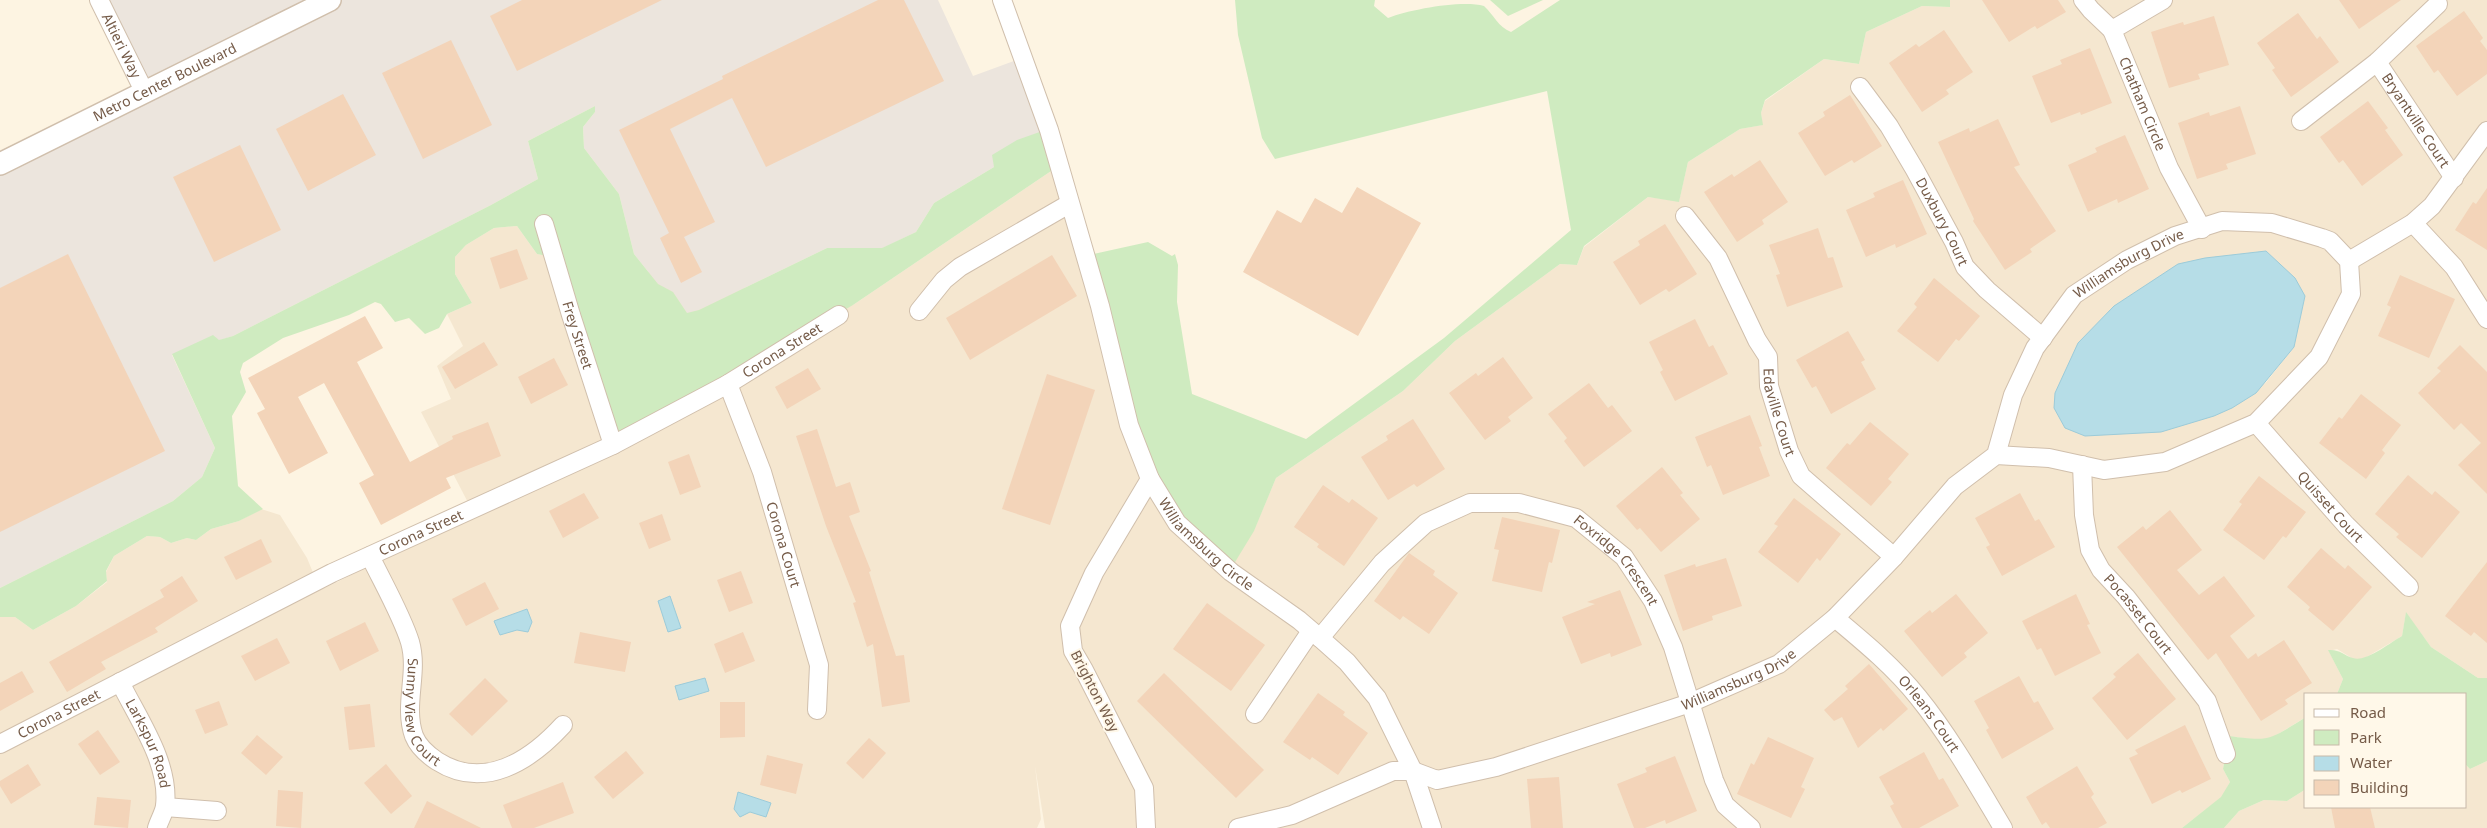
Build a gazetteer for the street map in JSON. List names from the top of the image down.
{
  "streets": {
    "street": [
      "Altieri Way",
      "Metro Center Boulevard",
      "Chatham Circle",
      "Bryantville Court",
      "Duxbury Court",
      "Williamsburg Drive",
      "Frey Street",
      "Corona Street",
      "Edaville Court",
      "Quisset Court",
      "Williamsburg Circle",
      "Corona Court",
      "Foxridge Crescent",
      "Pocasset Court",
      "Brighton Way",
      "Sunny View Court",
      "Orleans Court",
      "Larkspur Road"
    ]
  },
  "crossings": [
    ["Altieri Way", "Metro Center Boulevard"],
    ["Chatham Circle", "Williamsburg Drive"],
    ["Duxbury Court", "Williamsburg Drive"],
    ["Williamsburg Drive", "Edaville Court"],
    ["Williamsburg Drive", "Williamsburg Circle"],
    ["Williamsburg Drive", "Foxridge Crescent"],
    ["Williamsburg Drive", "Orleans Court"],
    ["Frey Street", "Corona Street"],
    ["Corona Street", "Corona Court"],
    ["Corona Street", "Sunny View Court"],
    ["Corona Street", "Larkspur Road"],
    ["Williamsburg Circle", "Foxridge Crescent"],
    ["Williamsburg Circle", "Brighton Way"]
  ],
  "legend": [
    "Road",
    "Park",
    "Water",
    "Building"
  ]
}
